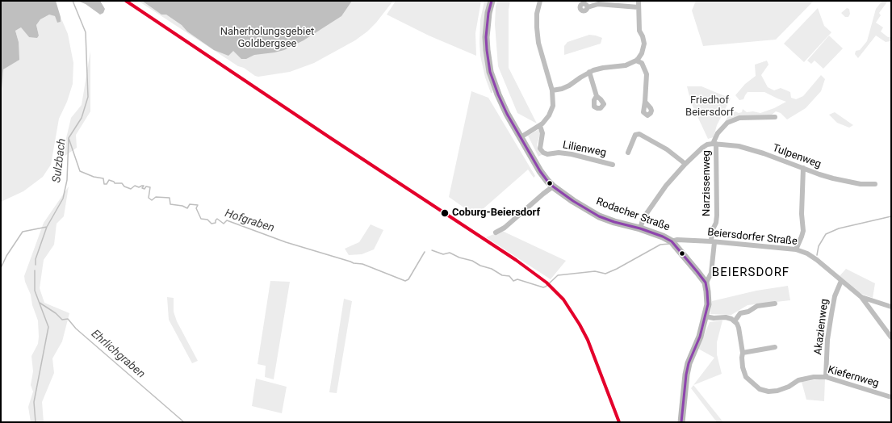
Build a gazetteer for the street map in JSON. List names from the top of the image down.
{
  "streets": {
    "street": [
      "Lilienweg",
      "Tulpenweg",
      "Narzissenweg",
      "Rodacher Straße",
      "Beiersdorfer Straße",
      "Akazienweg",
      "Kiefernweg"
    ]
  },
  "crossings": [
    ["Tulpenweg", "Narzissenweg"],
    ["Narzissenweg", "Rodacher Straße"],
    ["Narzissenweg", "Beiersdorfer Straße"],
    ["Rodacher Straße", "Beiersdorfer Straße"],
    ["Beiersdorfer Straße", "Akazienweg"],
    ["Akazienweg", "Kiefernweg"]
  ],
  "districts": ["BEIERSDORF"],
  "water": ["Sulzbach", "Hofgraben", "Ehrlichgraben"],
  "parks": ["Naherholungsgebiet Goldbergsee", "Friedhof Beiersdorf"],
  "places": ["Coburg-Beiersdorf"]
}
